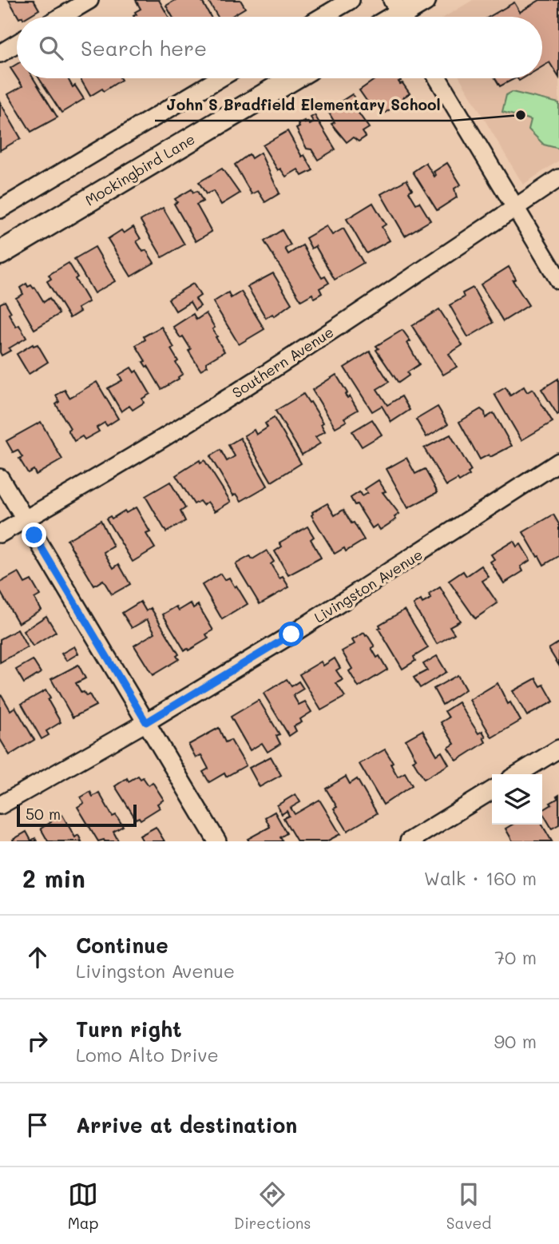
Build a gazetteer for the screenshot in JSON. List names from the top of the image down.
{
  "streets": {
    "main road": ["Mockingbird Lane"],
    "street": ["Southern Avenue", "Livingston Avenue"]
  },
  "places": ["John S Bradfield Elementary School"],
  "scale_bar": "50 m",
  "page": {
    "search": "Search here",
    "scale": "50 m",
    "heading": ["2 min", "Walk · 160 m"],
    "list": [
      ["Continue", "Livingston Avenue", "70 m"],
      ["Turn right", "Lomo Alto Drive", "90 m"],
      "Arrive at destination"
    ],
    "nav": ["Map", "Directions", "Saved"]
  }
}
